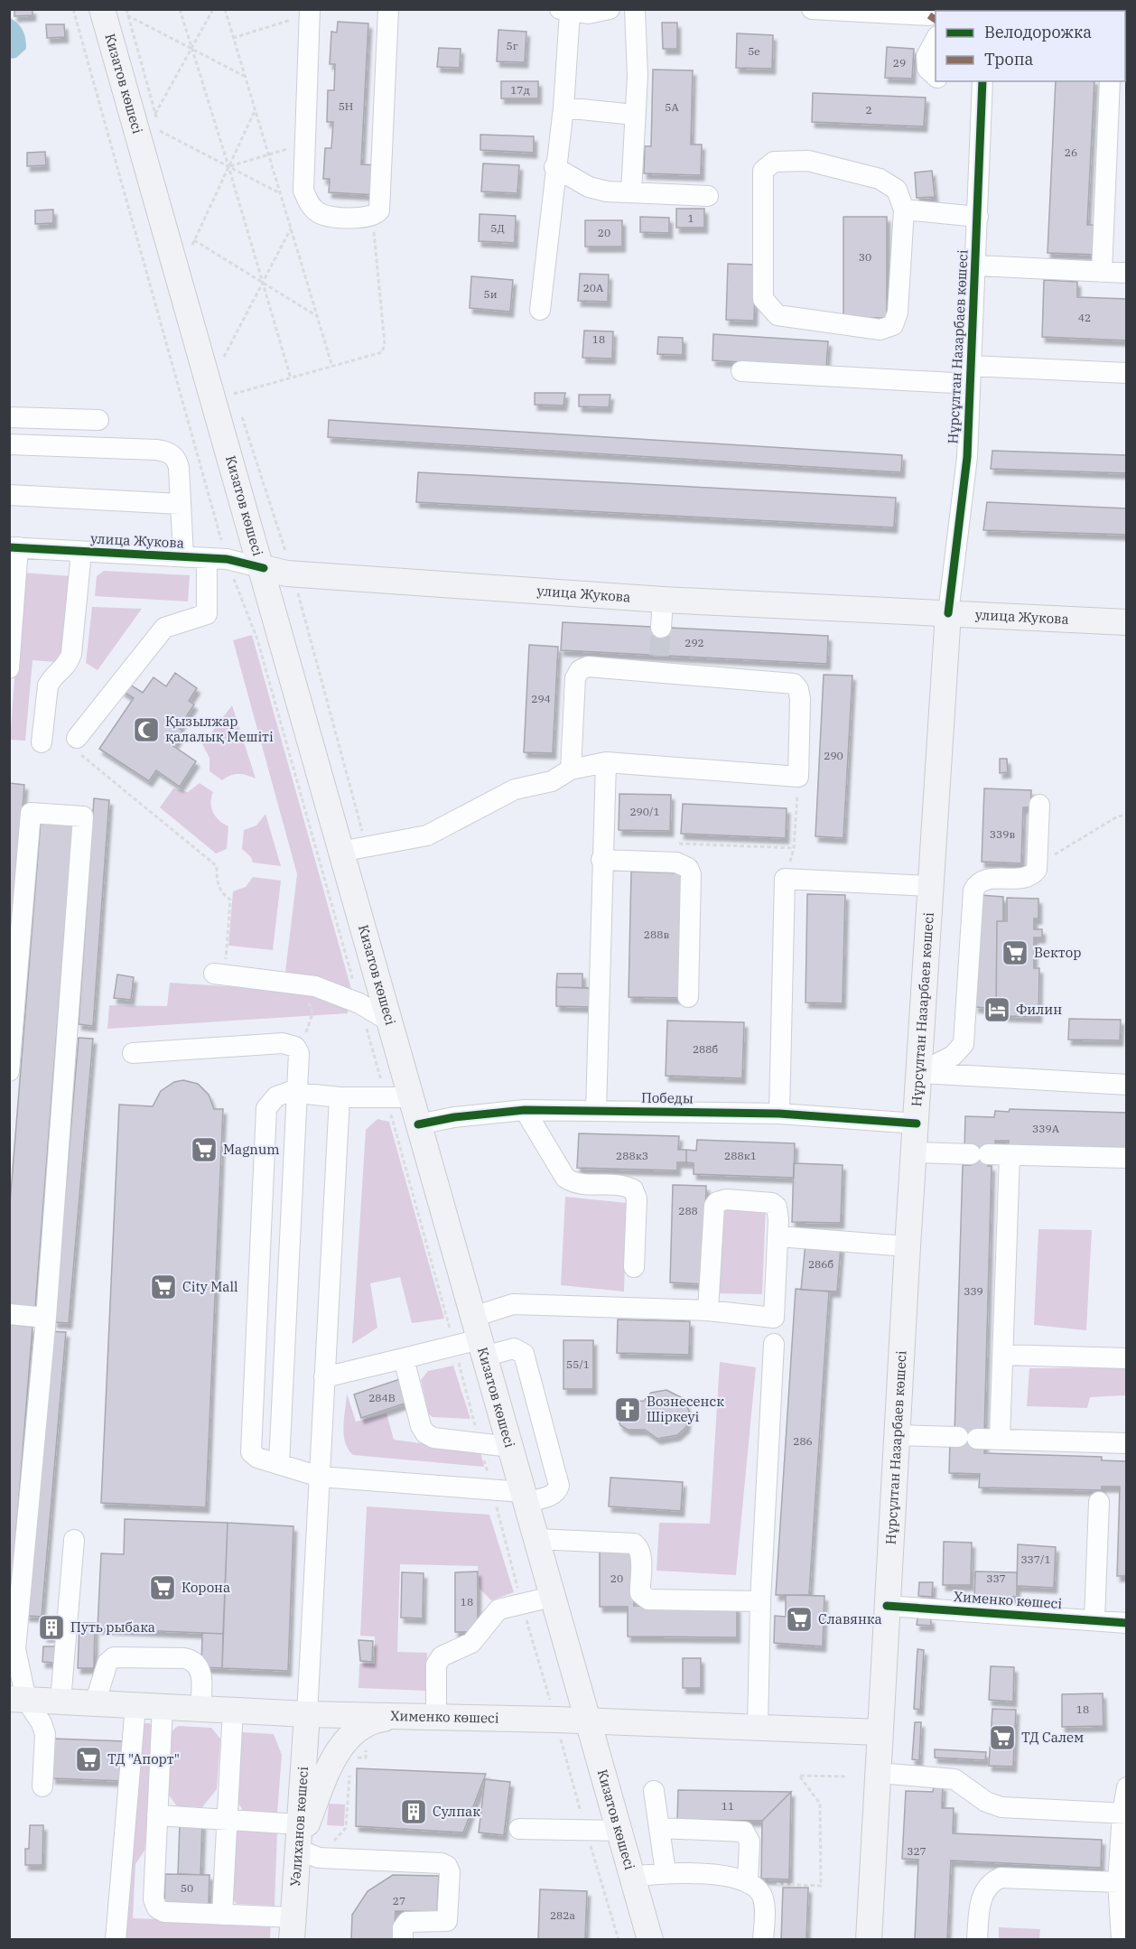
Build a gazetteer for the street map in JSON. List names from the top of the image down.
{
  "streets": {
    "main road": [
      "Кизатов көшесі",
      "Нұрсұлтан Назарбаев көшесі",
      "улица Жукова",
      "Хименко көшесі",
      "Уәлиханов көшесі"
    ],
    "street": ["Победы"]
  },
  "crossings": [
    ["Кизатов көшесі", "улица Жукова"],
    ["Кизатов көшесі", "Победы"],
    ["Кизатов көшесі", "Хименко көшесі"],
    ["Нұрсұлтан Назарбаев көшесі", "улица Жукова"],
    ["Нұрсұлтан Назарбаев көшесі", "Победы"],
    ["Нұрсұлтан Назарбаев көшесі", "Хименко көшесі"],
    ["Хименко көшесі", "Уәлиханов көшесі"]
  ],
  "places": {
    "mosque": ["Қызылжар қалалық Мешіті"],
    "supermarket": [
      "Вектор",
      "Magnum",
      "City Mall",
      "Корона",
      "Славянка",
      "ТД Салем",
      "ТД \"Апорт\""
    ],
    "hotel": ["Филин"],
    "church": ["Вознесенск Шіркеуі"],
    "building": ["Путь рыбака", "Сулпак"]
  },
  "house_numbers": [
    "5г",
    "5е",
    "29",
    "17д",
    "5Н",
    "5А",
    "2",
    "26",
    "1",
    "5Д",
    "20",
    "30",
    "20А",
    "5и",
    "42",
    "18",
    "292",
    "294",
    "290",
    "290/1",
    "339в",
    "288в",
    "288б",
    "339А",
    "288к3",
    "288к1",
    "288",
    "286б",
    "339",
    "55/1",
    "284В",
    "286",
    "337/1",
    "20",
    "337",
    "18",
    "18",
    "11",
    "327",
    "50",
    "27",
    "282а"
  ],
  "legend": ["Велодорожка", "Тропа"]
}
